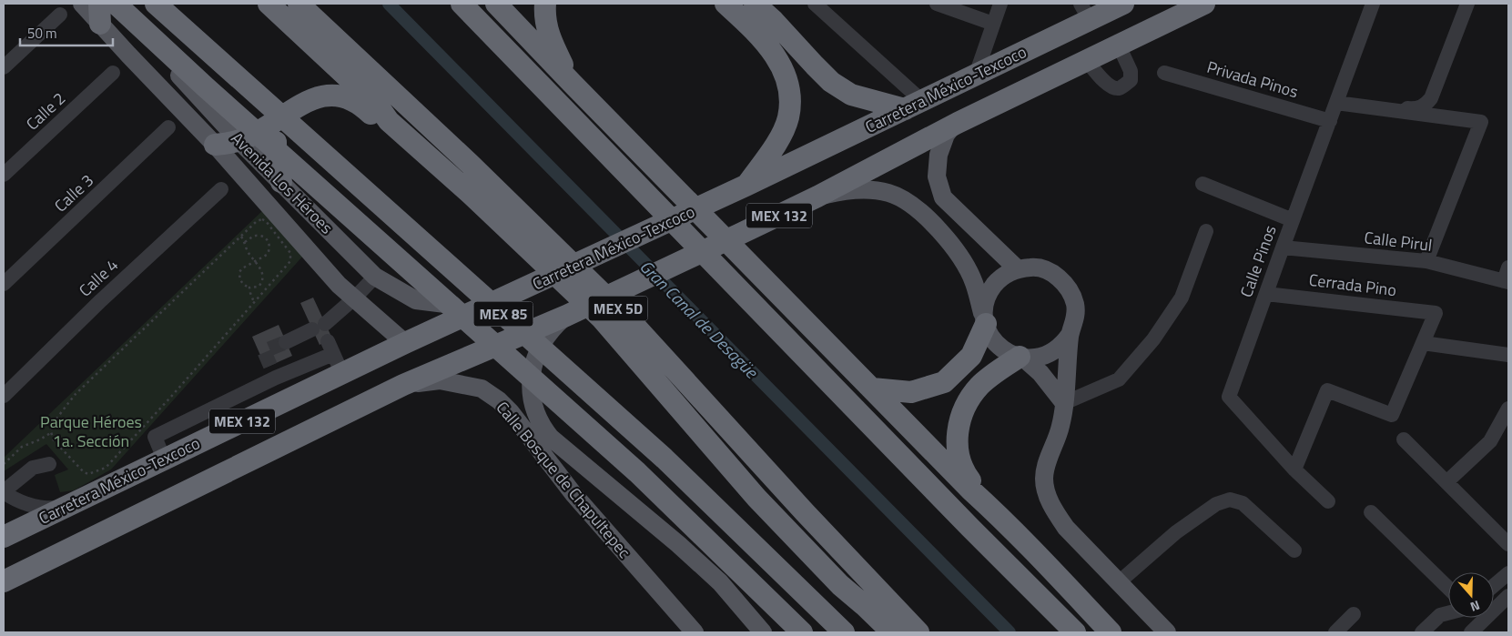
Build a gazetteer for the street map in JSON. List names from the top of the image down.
{
  "streets": {
    "highway": [
      "Carretera México-Texcoco",
      "MEX 132",
      "MEX 5D",
      "MEX 85"
    ],
    "main road": ["Avenida Los Héroes", "Calle Bosque de Chapultepec"],
    "street": [
      "Privada Pinos",
      "Calle 2",
      "Calle 3",
      "Calle Pirul",
      "Calle Pinos",
      "Calle 4",
      "Cerrada Pino"
    ]
  },
  "crossings": [
    ["Privada Pinos", "Calle Pinos"],
    ["Carretera México-Texcoco", "Avenida Los Héroes"],
    ["Avenida Los Héroes", "MEX 85"],
    ["MEX 132", "Calle Bosque de Chapultepec"],
    ["Calle Pirul", "Calle Pinos"],
    ["Calle Pinos", "Cerrada Pino"]
  ],
  "water": ["Gran Canal de Desagüe"],
  "parks": ["Parque Héroes 1a. Sección"],
  "scale_bar": "50 m",
  "north": "bottom"
}
